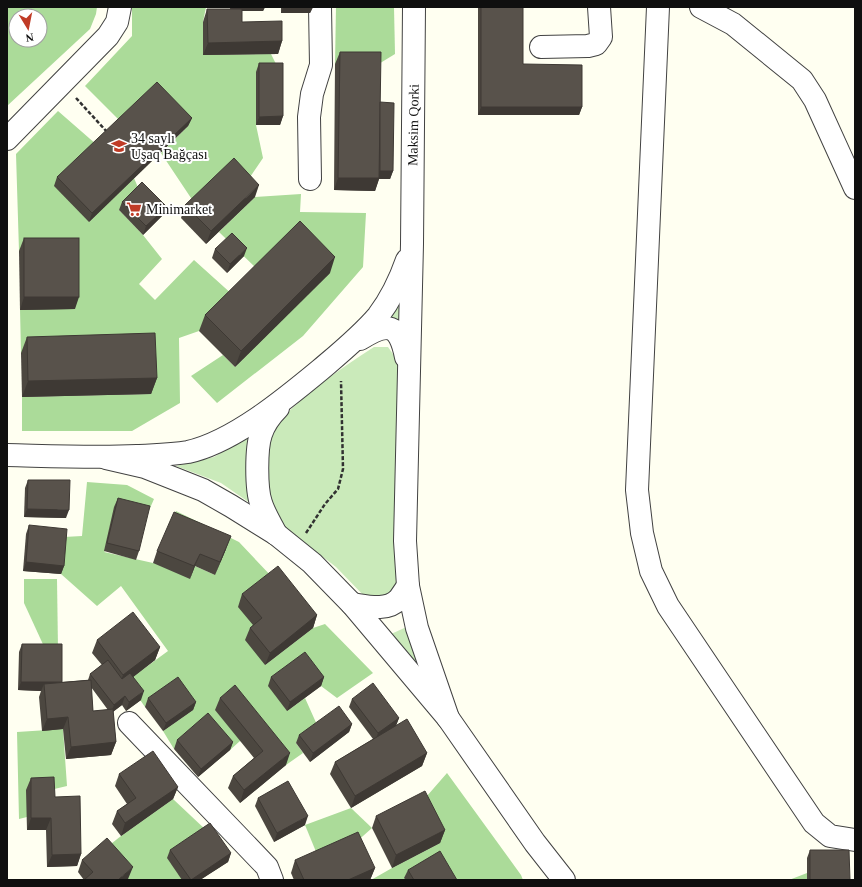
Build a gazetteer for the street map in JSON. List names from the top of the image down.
{
  "streets": {
    "street": ["Maksim Qorki"]
  },
  "places": {
    "school or university": ["34 saylı Uşaq Bağçası"],
    "supermarket": ["Minimarket"]
  },
  "north": "bottom"
}
